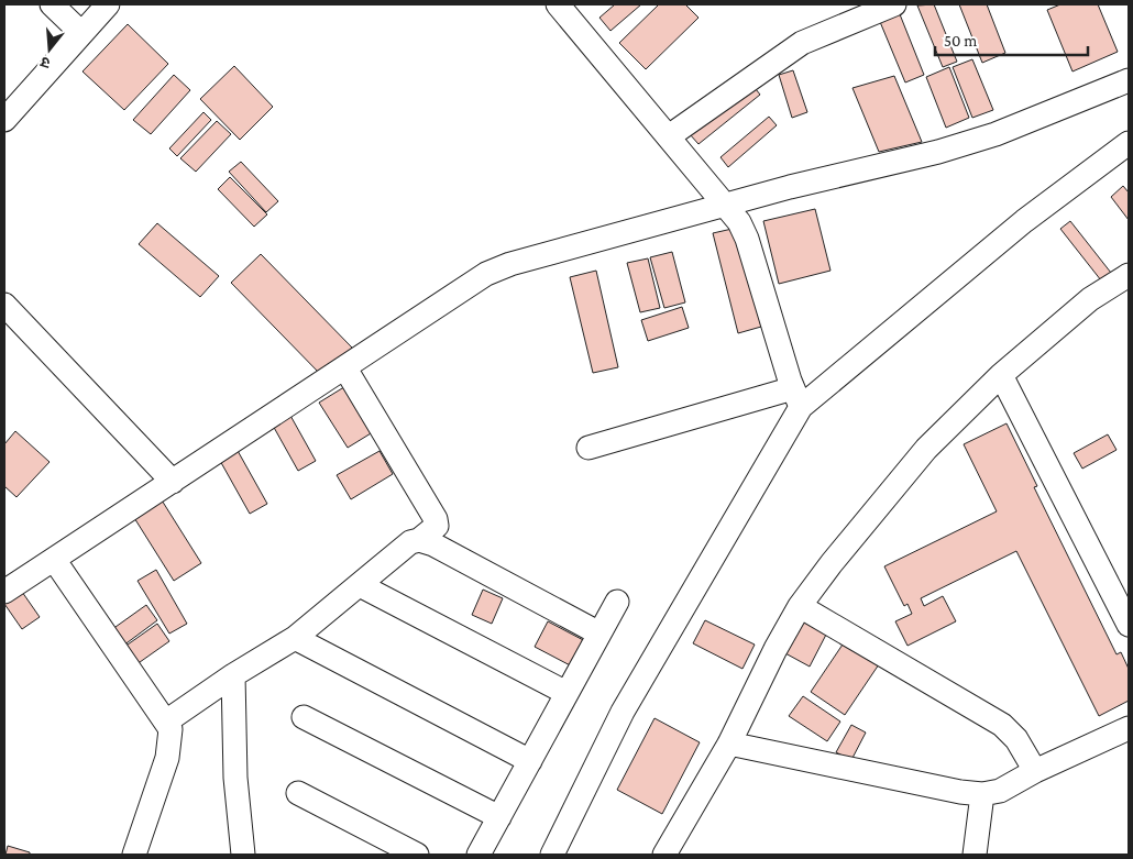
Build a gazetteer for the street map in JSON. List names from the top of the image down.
{
  "scale_bar": "50 m",
  "north": "bottom"
}
